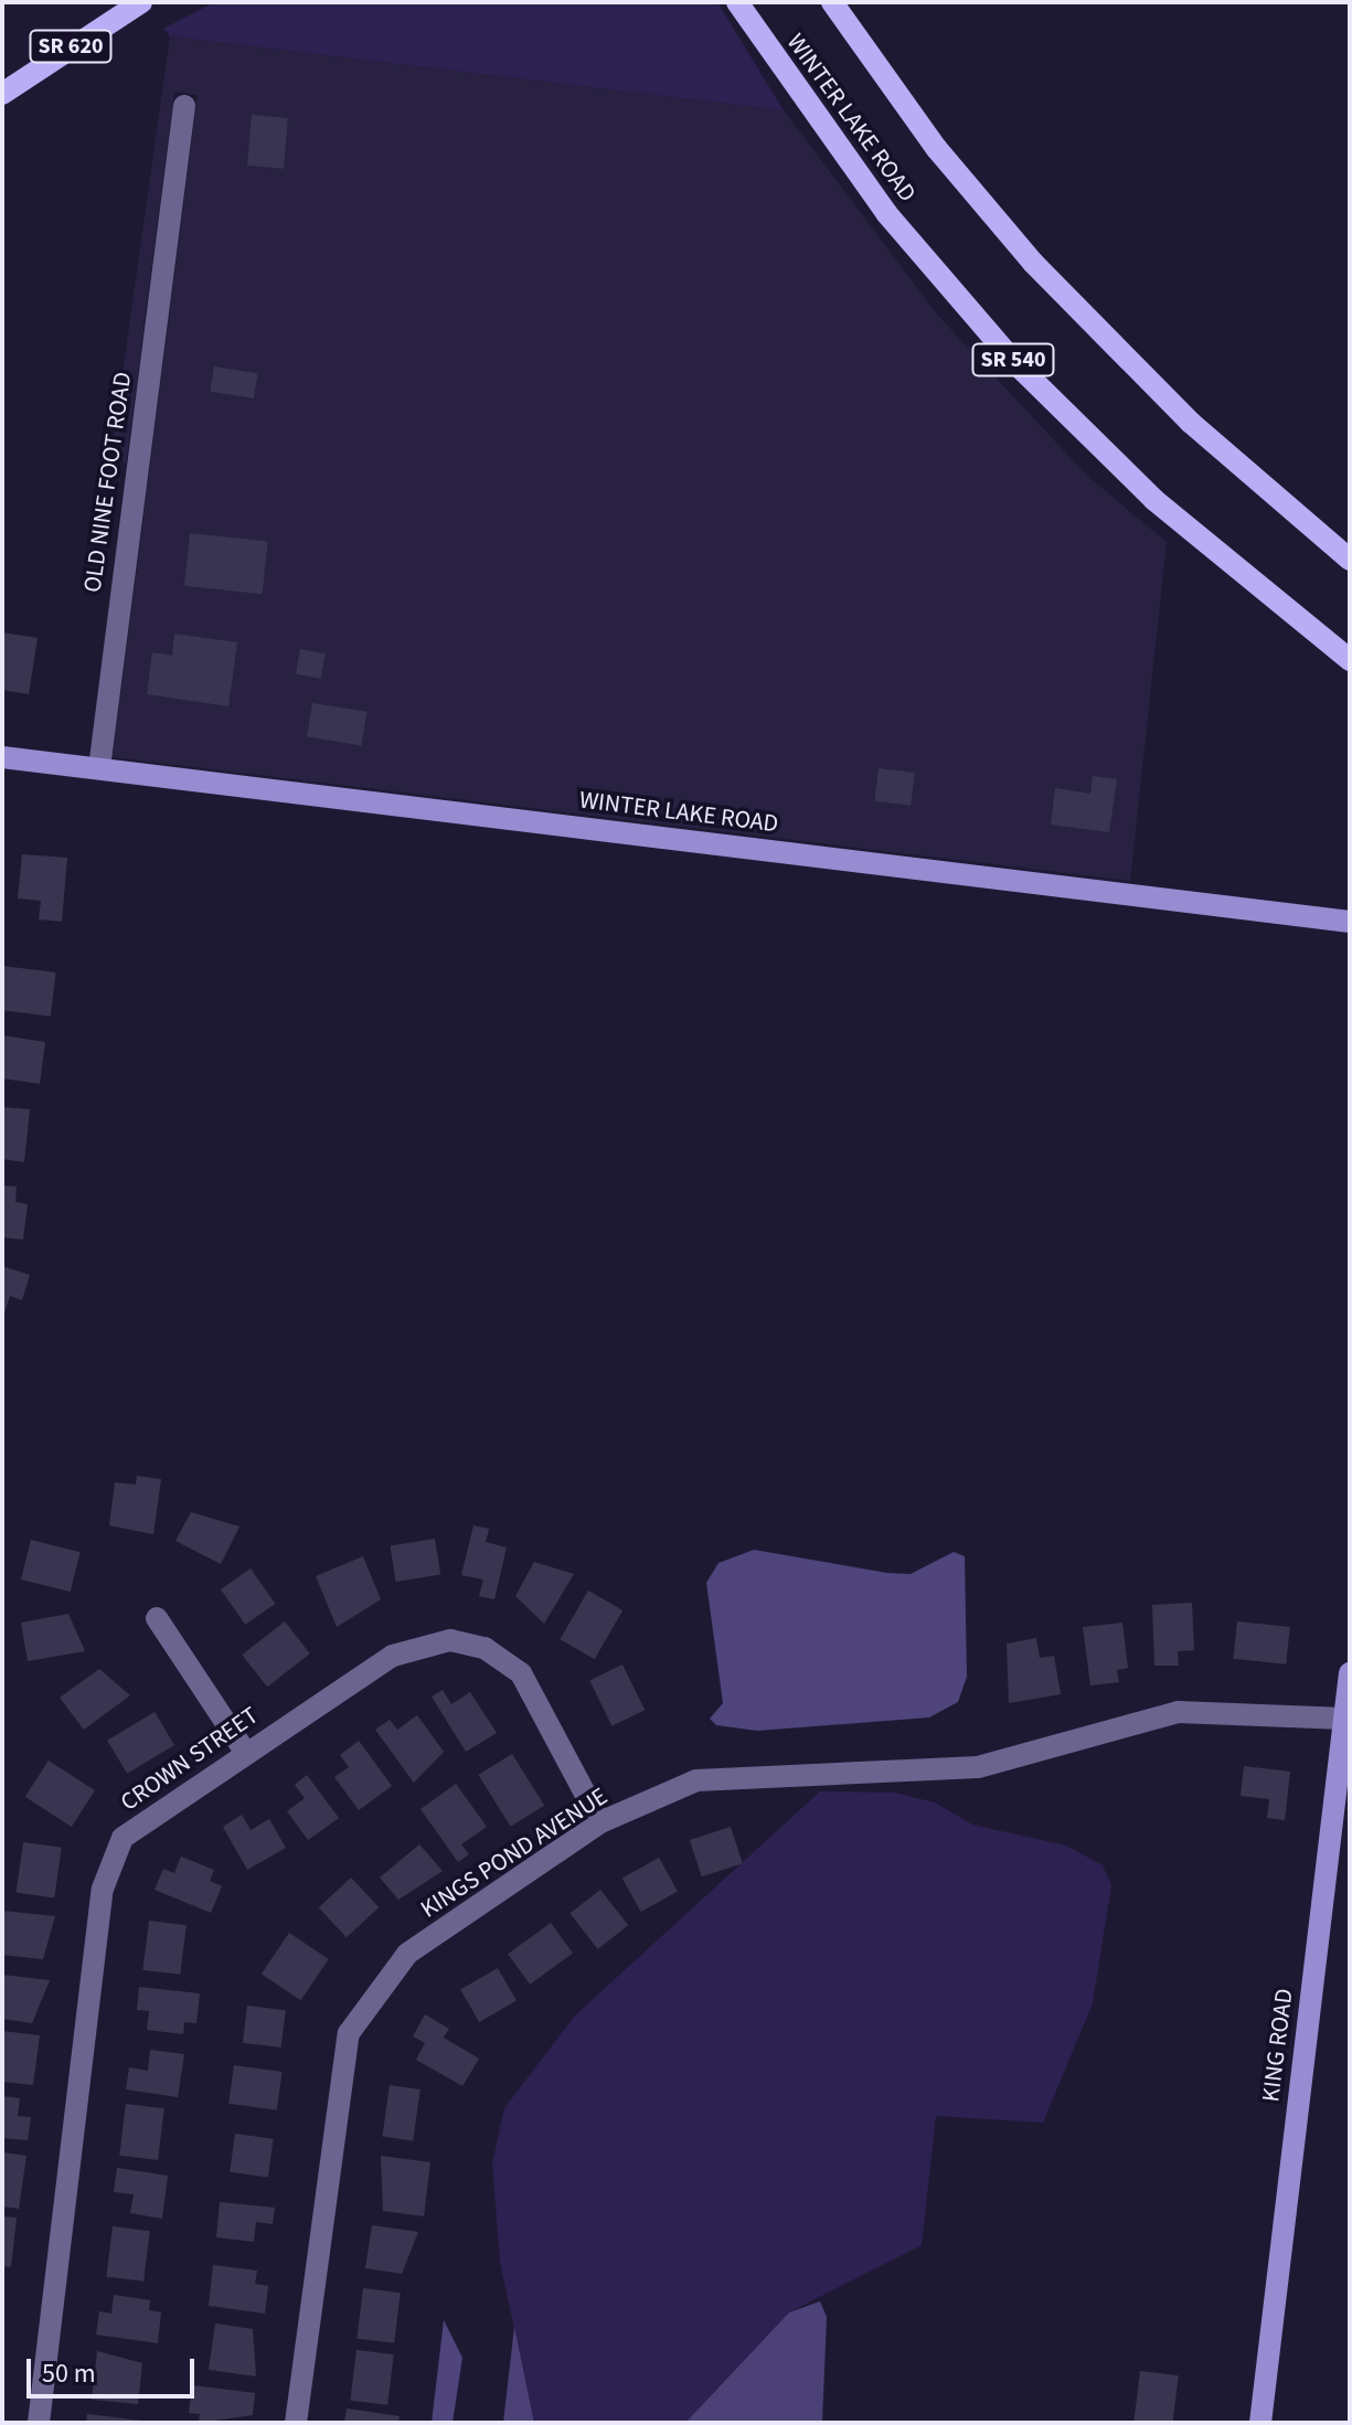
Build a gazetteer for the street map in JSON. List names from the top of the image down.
{
  "streets": {
    "main road": ["SR 620", "WINTER LAKE ROAD", "SR 540"],
    "street": [
      "OLD NINE FOOT ROAD",
      "CROWN STREET",
      "KINGS POND AVENUE",
      "KING ROAD"
    ]
  },
  "crossings": [
    ["WINTER LAKE ROAD", "OLD NINE FOOT ROAD"],
    ["CROWN STREET", "KINGS POND AVENUE"],
    ["KINGS POND AVENUE", "KING ROAD"]
  ],
  "scale_bar": "50 m"
}
